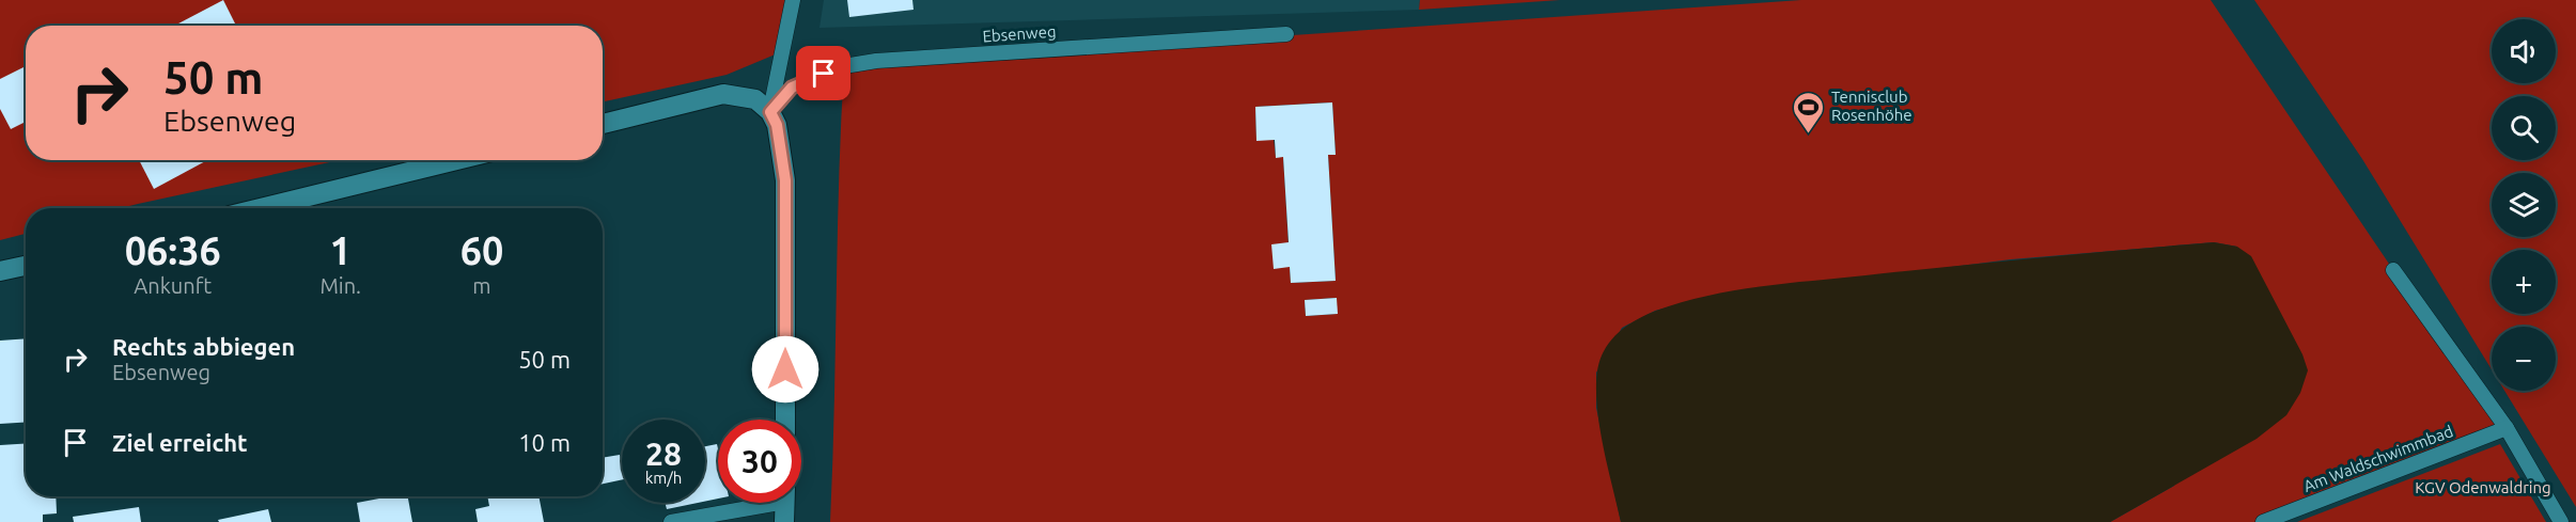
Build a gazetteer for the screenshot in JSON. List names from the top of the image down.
{
  "streets": {
    "lane": ["Ebsenweg", "Am Waldschwimmbad"]
  },
  "parks": ["KGV Odenwaldring"],
  "places": {
    "sports": ["Tennisclub Rosenhöhe"]
  },
  "page": {
    "map_buttons": ["+", "−"],
    "turn": ["50 m", "Ebsenweg"],
    "eta": [
      "06:36",
      "Ankunft",
      "1",
      "Min.",
      "60",
      "m"
    ],
    "list": [
      {
        "name": "Rechts abbiegen",
        "note": "Ebsenweg",
        "value": "50 m"
      },
      {
        "name": "Ziel erreicht",
        "value": "10 m"
      }
    ],
    "speed": "28 km/h",
    "limit": "30"
  }
}
